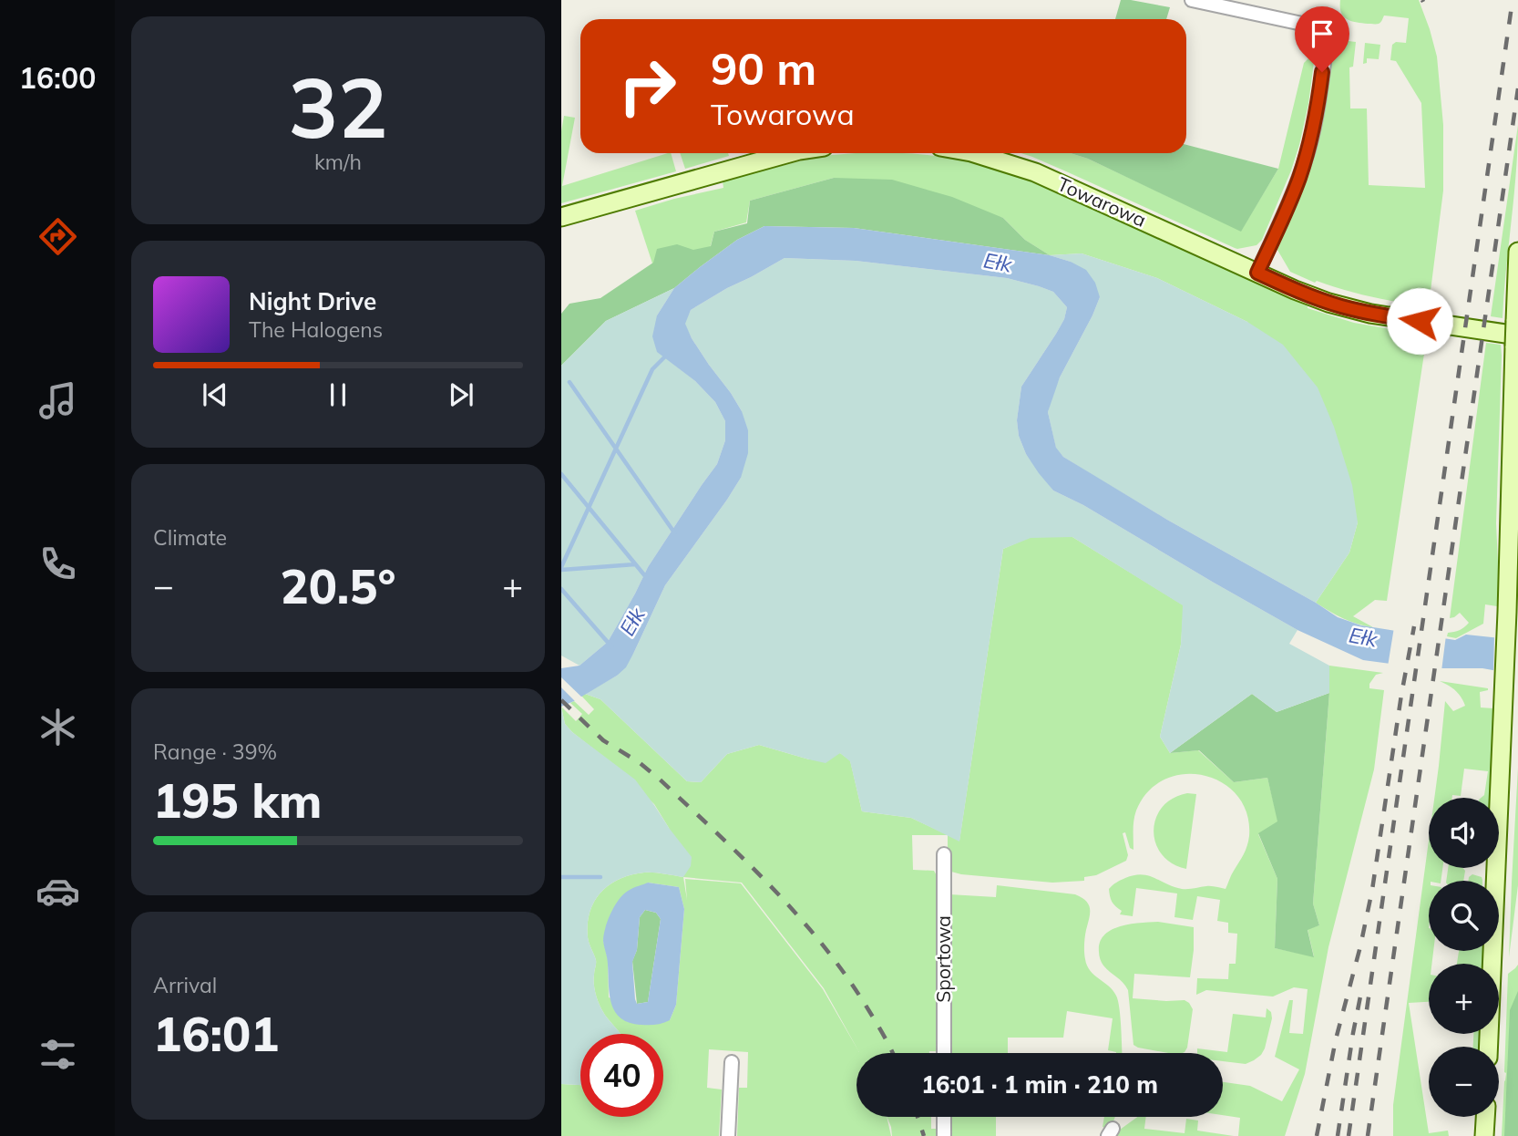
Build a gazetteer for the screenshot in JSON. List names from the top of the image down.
{
  "streets": {
    "street": ["Towarowa", "Sportowa"]
  },
  "water": ["Ełk"],
  "page": {
    "tabs": "16:00",
    "tile": [
      ["32", "km/h"],
      "Climate",
      ["Range · 39%", "195 km"],
      ["Arrival", "16:01"]
    ],
    "turn": ["90 m", "Towarowa"],
    "song": ["Night Drive", "The Halogens"],
    "heat": ["−", "20.5°", "+"],
    "map_buttons": ["+", "−"],
    "limit": "40",
    "trip": "16:01 · 1 min · 210 m"
  }
}
